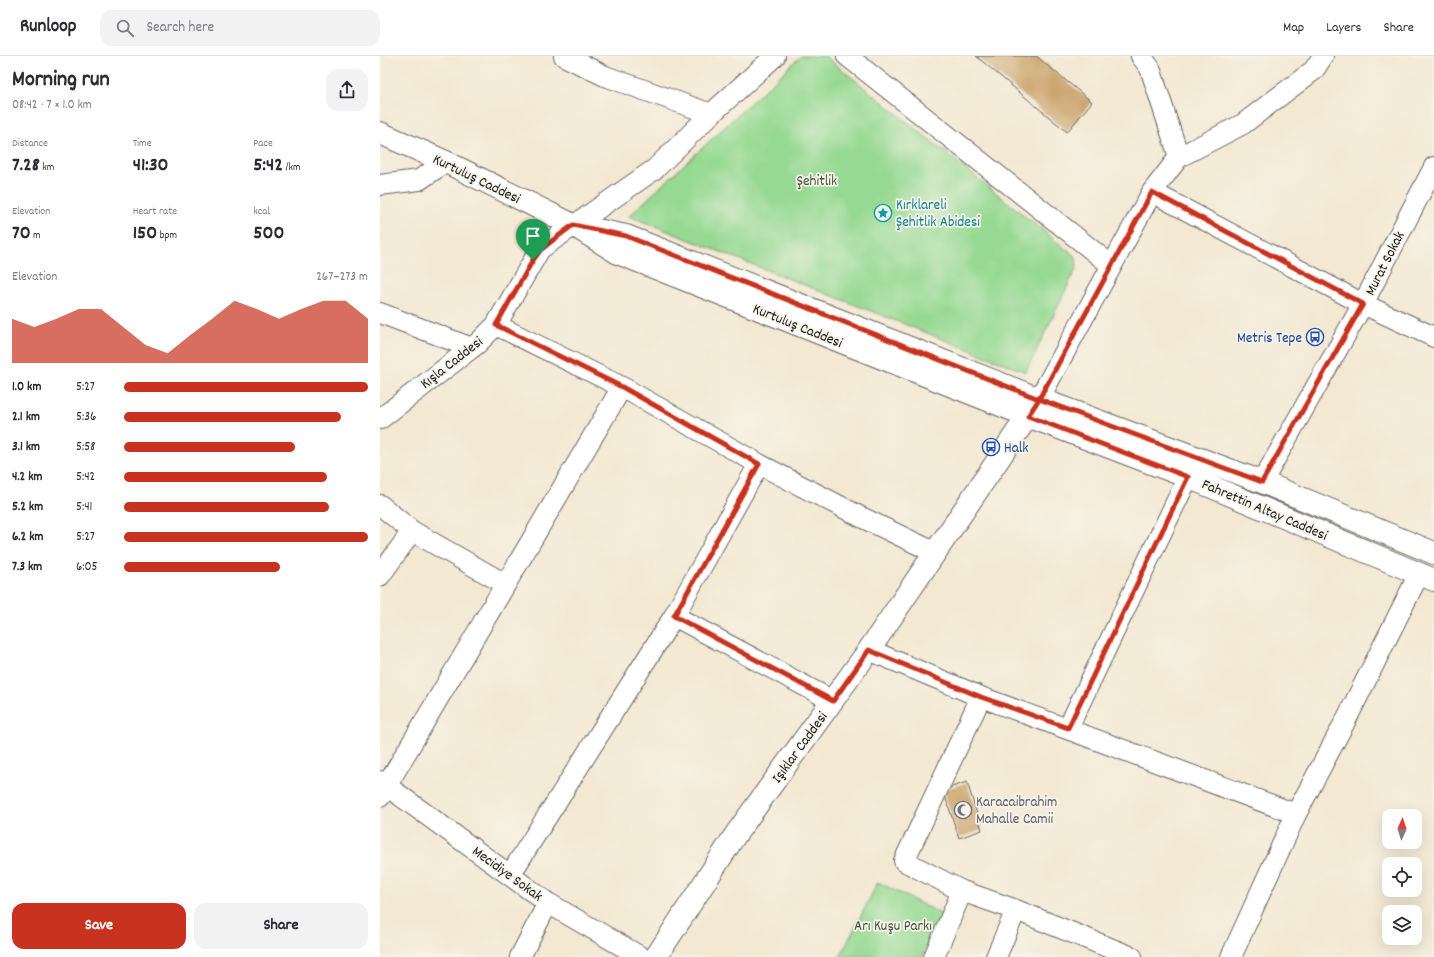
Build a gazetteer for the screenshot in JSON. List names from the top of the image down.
{
  "streets": {
    "main road": ["Kurtuluş Caddesi", "Fahrettin Altay Caddesi", "Işıklar Caddesi"],
    "street": ["Murat Sokak", "Kışla Caddesi", "Mecidiye Sokak"]
  },
  "crossings": [
    ["Kurtuluş Caddesi", "Kışla Caddesi"],
    ["Kurtuluş Caddesi", "Fahrettin Altay Caddesi"],
    ["Kurtuluş Caddesi", "Işıklar Caddesi"],
    ["Murat Sokak", "Fahrettin Altay Caddesi"],
    ["Fahrettin Altay Caddesi", "Işıklar Caddesi"]
  ],
  "parks": ["Şehitlik", "Arı Kuşu Parkı"],
  "places": {
    "place": ["Kırklareli Şehitlik Abidesi"],
    "bus stop": ["Metris Tepe", "Halk"],
    "mosque": ["Karacaibrahim Mahalle Camii"]
  },
  "north": "top",
  "page": {
    "header": "Runloop",
    "search": "Search here",
    "nav": ["Map", "Layers", "Share"],
    "heading": ["Morning run", "08:42 · 7 × 1.0 km"],
    "stats": [
      ["Distance", "7.28 km"],
      ["Time", "41:30"],
      ["Pace", "5:42 /km"],
      ["Elevation", "70 m"],
      ["Heart rate", "150 bpm"],
      ["kcal", "500"]
    ],
    "chart": ["Elevation", "267–273 m"],
    "list": [
      {
        "name": "1.0 km",
        "note": "5:27"
      },
      {
        "name": "2.1 km",
        "note": "5:36"
      },
      {
        "name": "3.1 km",
        "note": "5:58"
      },
      {
        "name": "4.2 km",
        "note": "5:42"
      },
      {
        "name": "5.2 km",
        "note": "5:41"
      },
      {
        "name": "6.2 km",
        "note": "5:27"
      },
      {
        "name": "7.3 km",
        "note": "6:05"
      }
    ],
    "buttons": ["Save", "Share"]
  }
}
